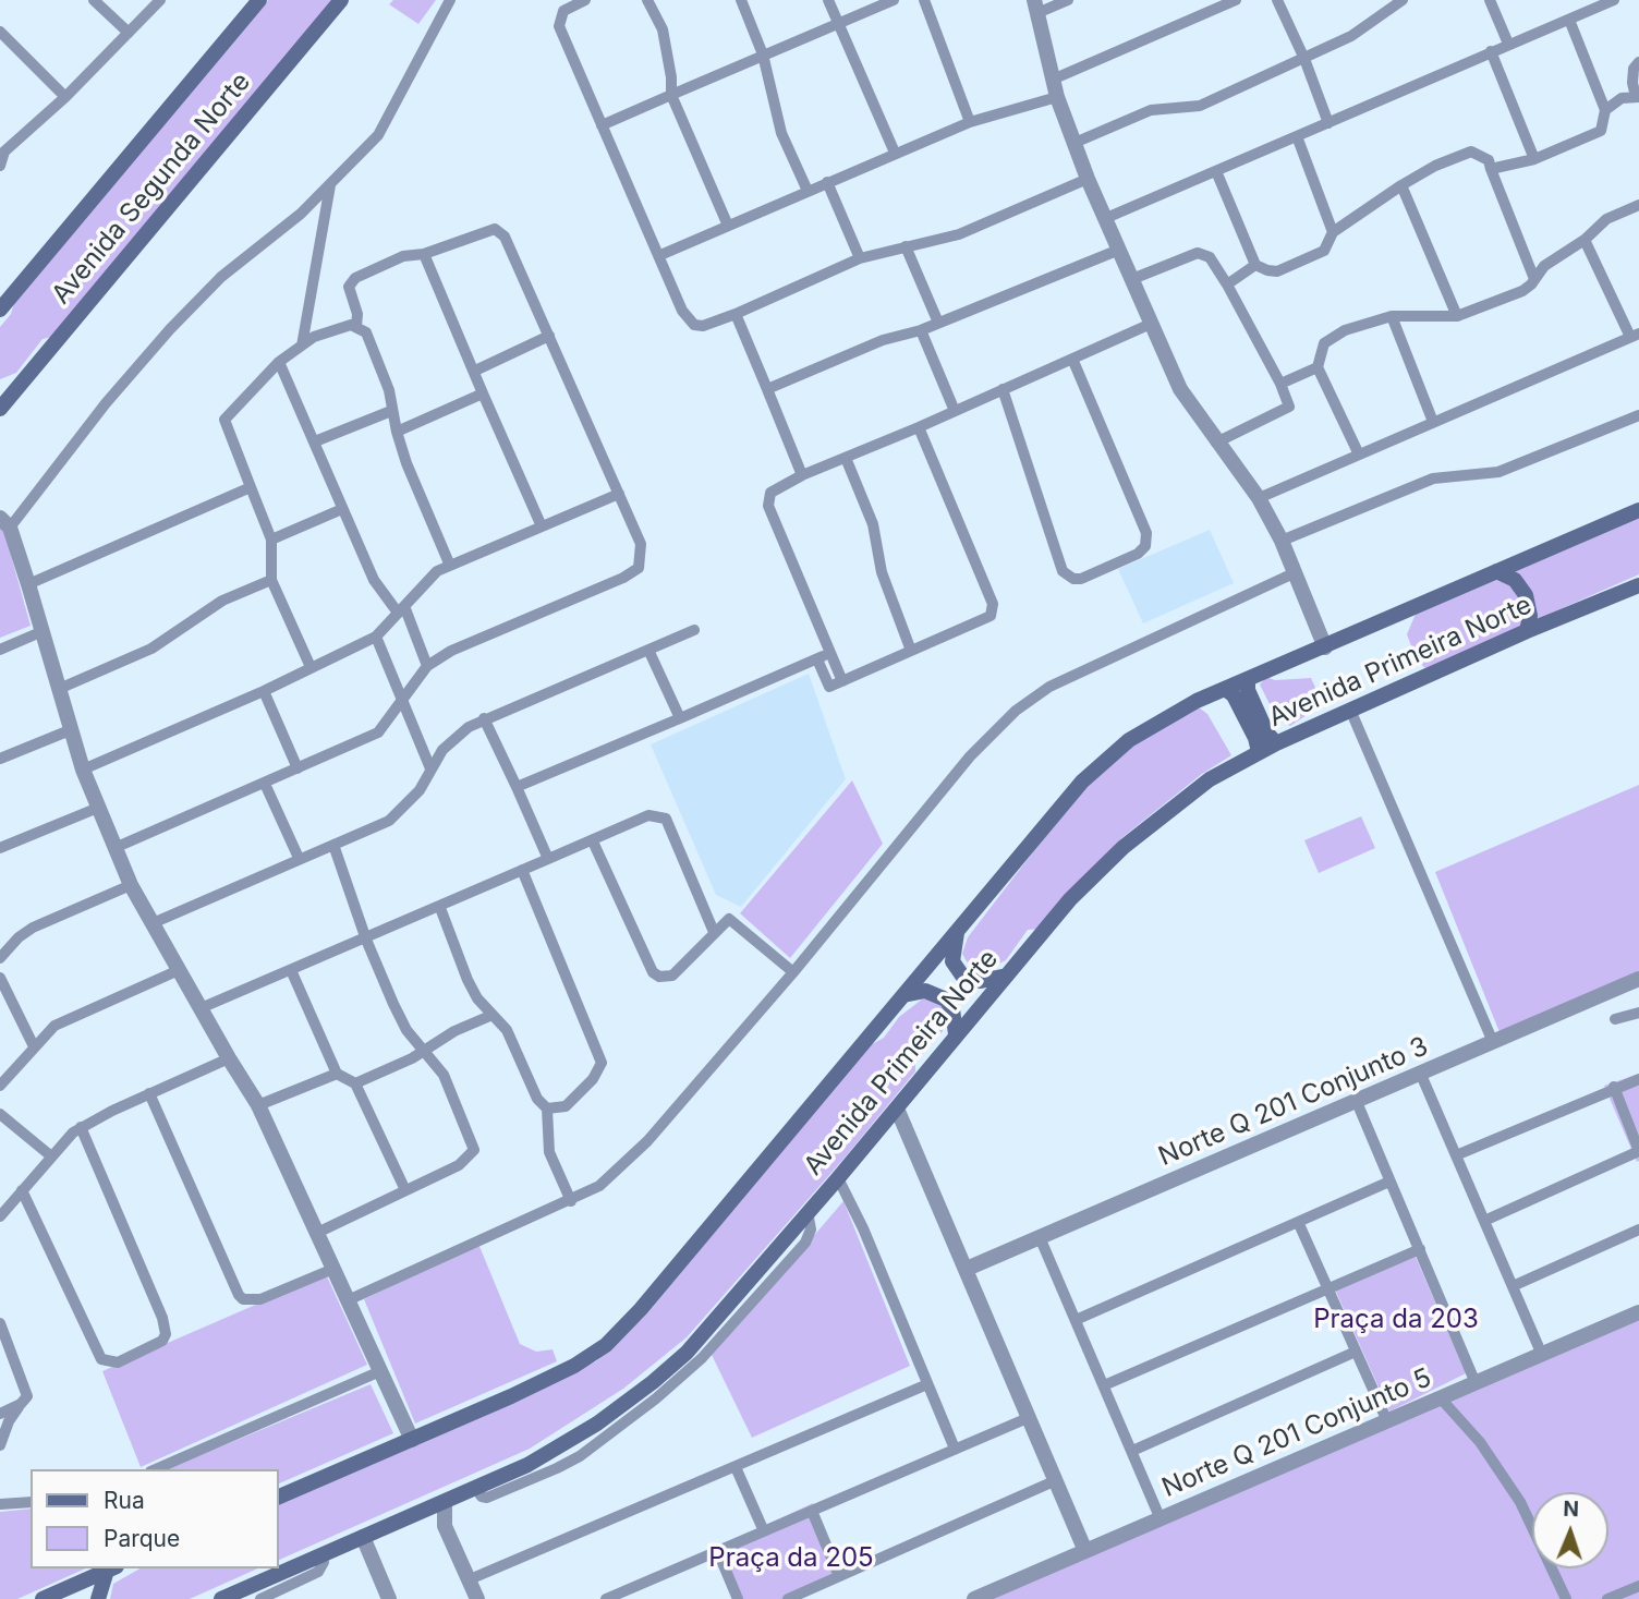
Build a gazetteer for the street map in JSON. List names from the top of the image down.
{
  "streets": {
    "main road": ["Avenida Segunda Norte", "Avenida Primeira Norte"],
    "street": ["Norte Q 201 Conjunto 3", "Norte Q 201 Conjunto 5"]
  },
  "parks": ["Praça da 203", "Praça da 205"],
  "legend": ["Rua", "Parque"],
  "north": "top"
}
